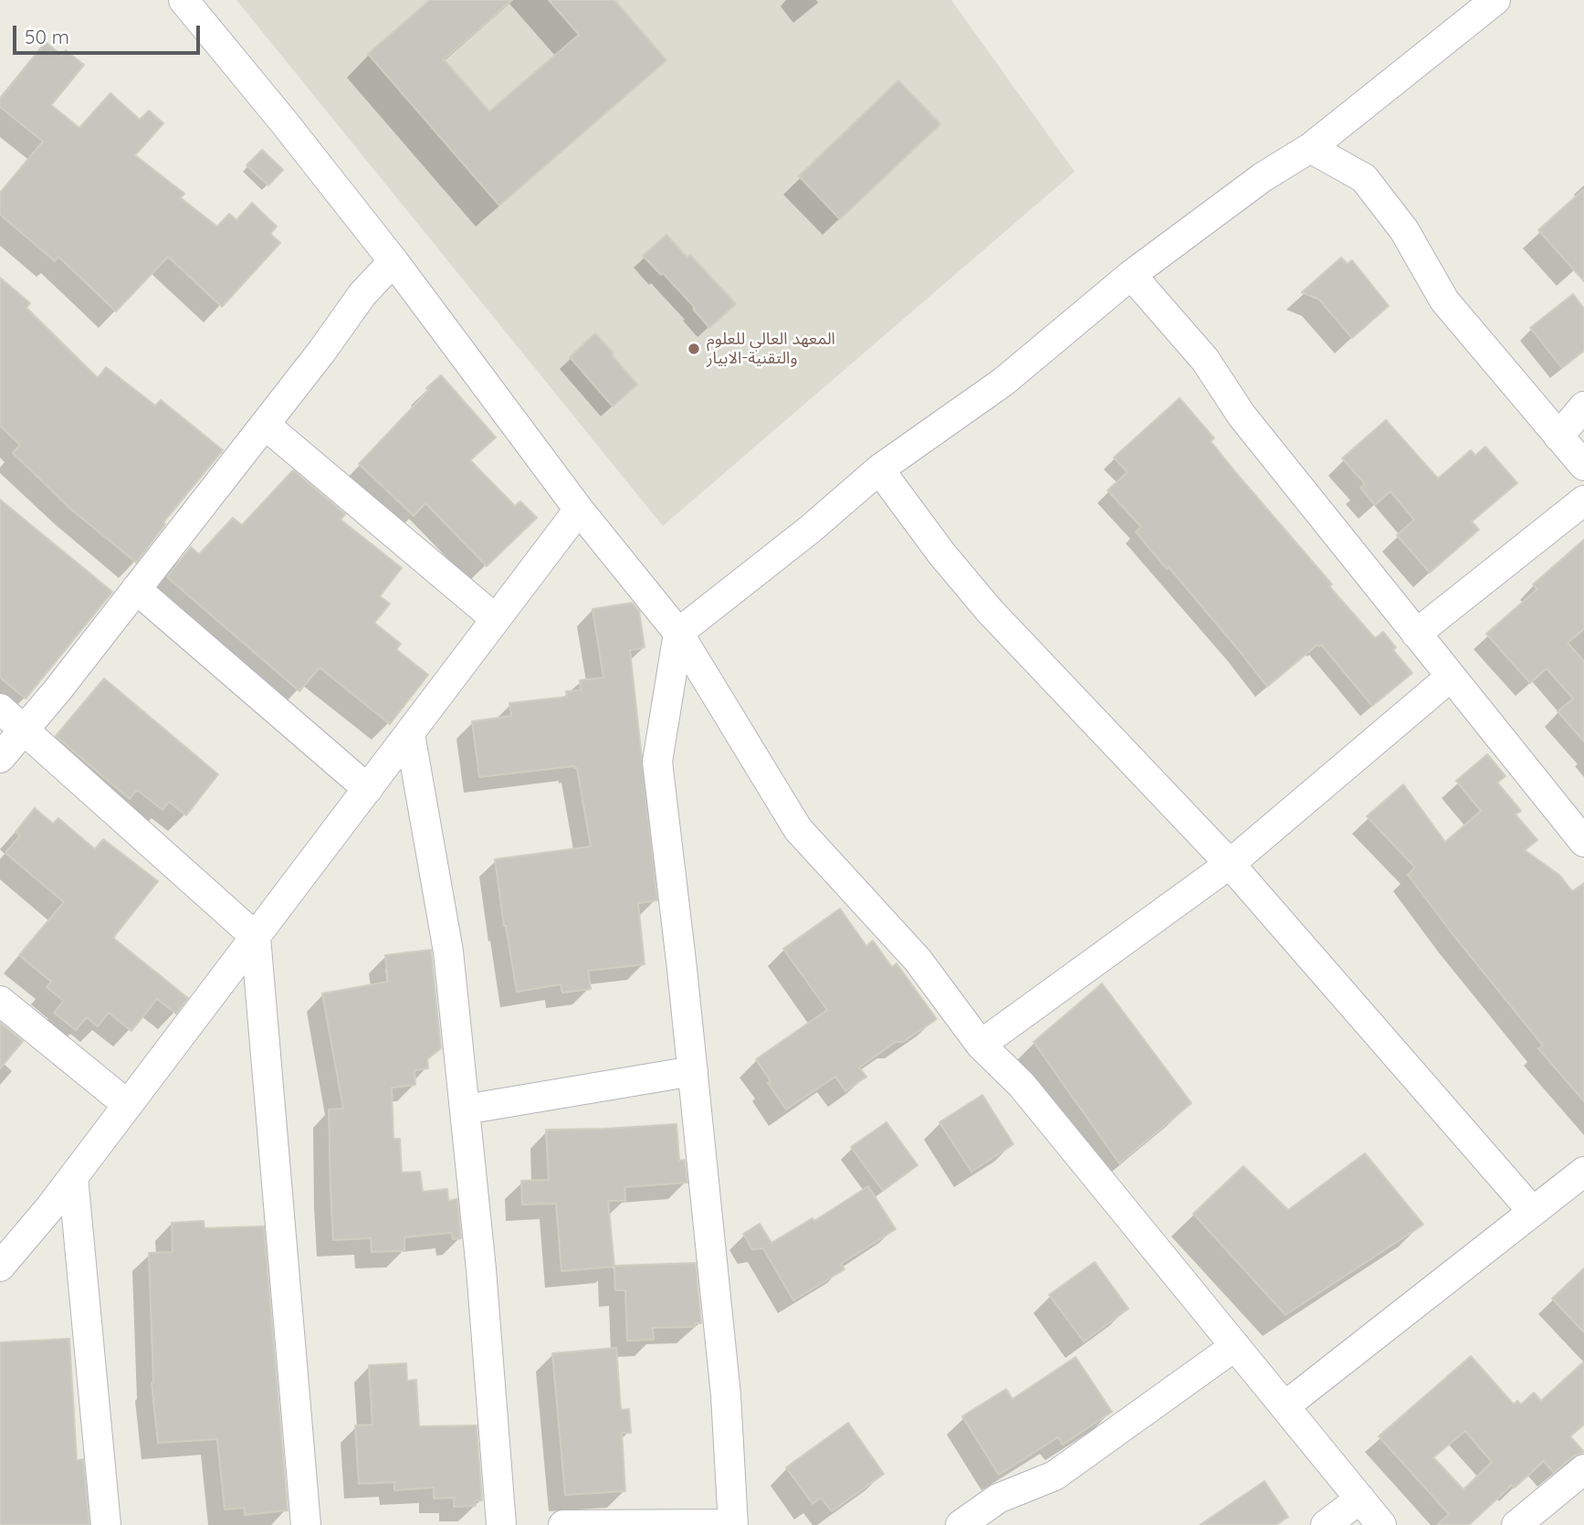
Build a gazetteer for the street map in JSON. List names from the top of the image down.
{
  "places": ["المعهد العالي للعلوم والتقنية-الابيار"],
  "scale_bar": "50 m"
}
